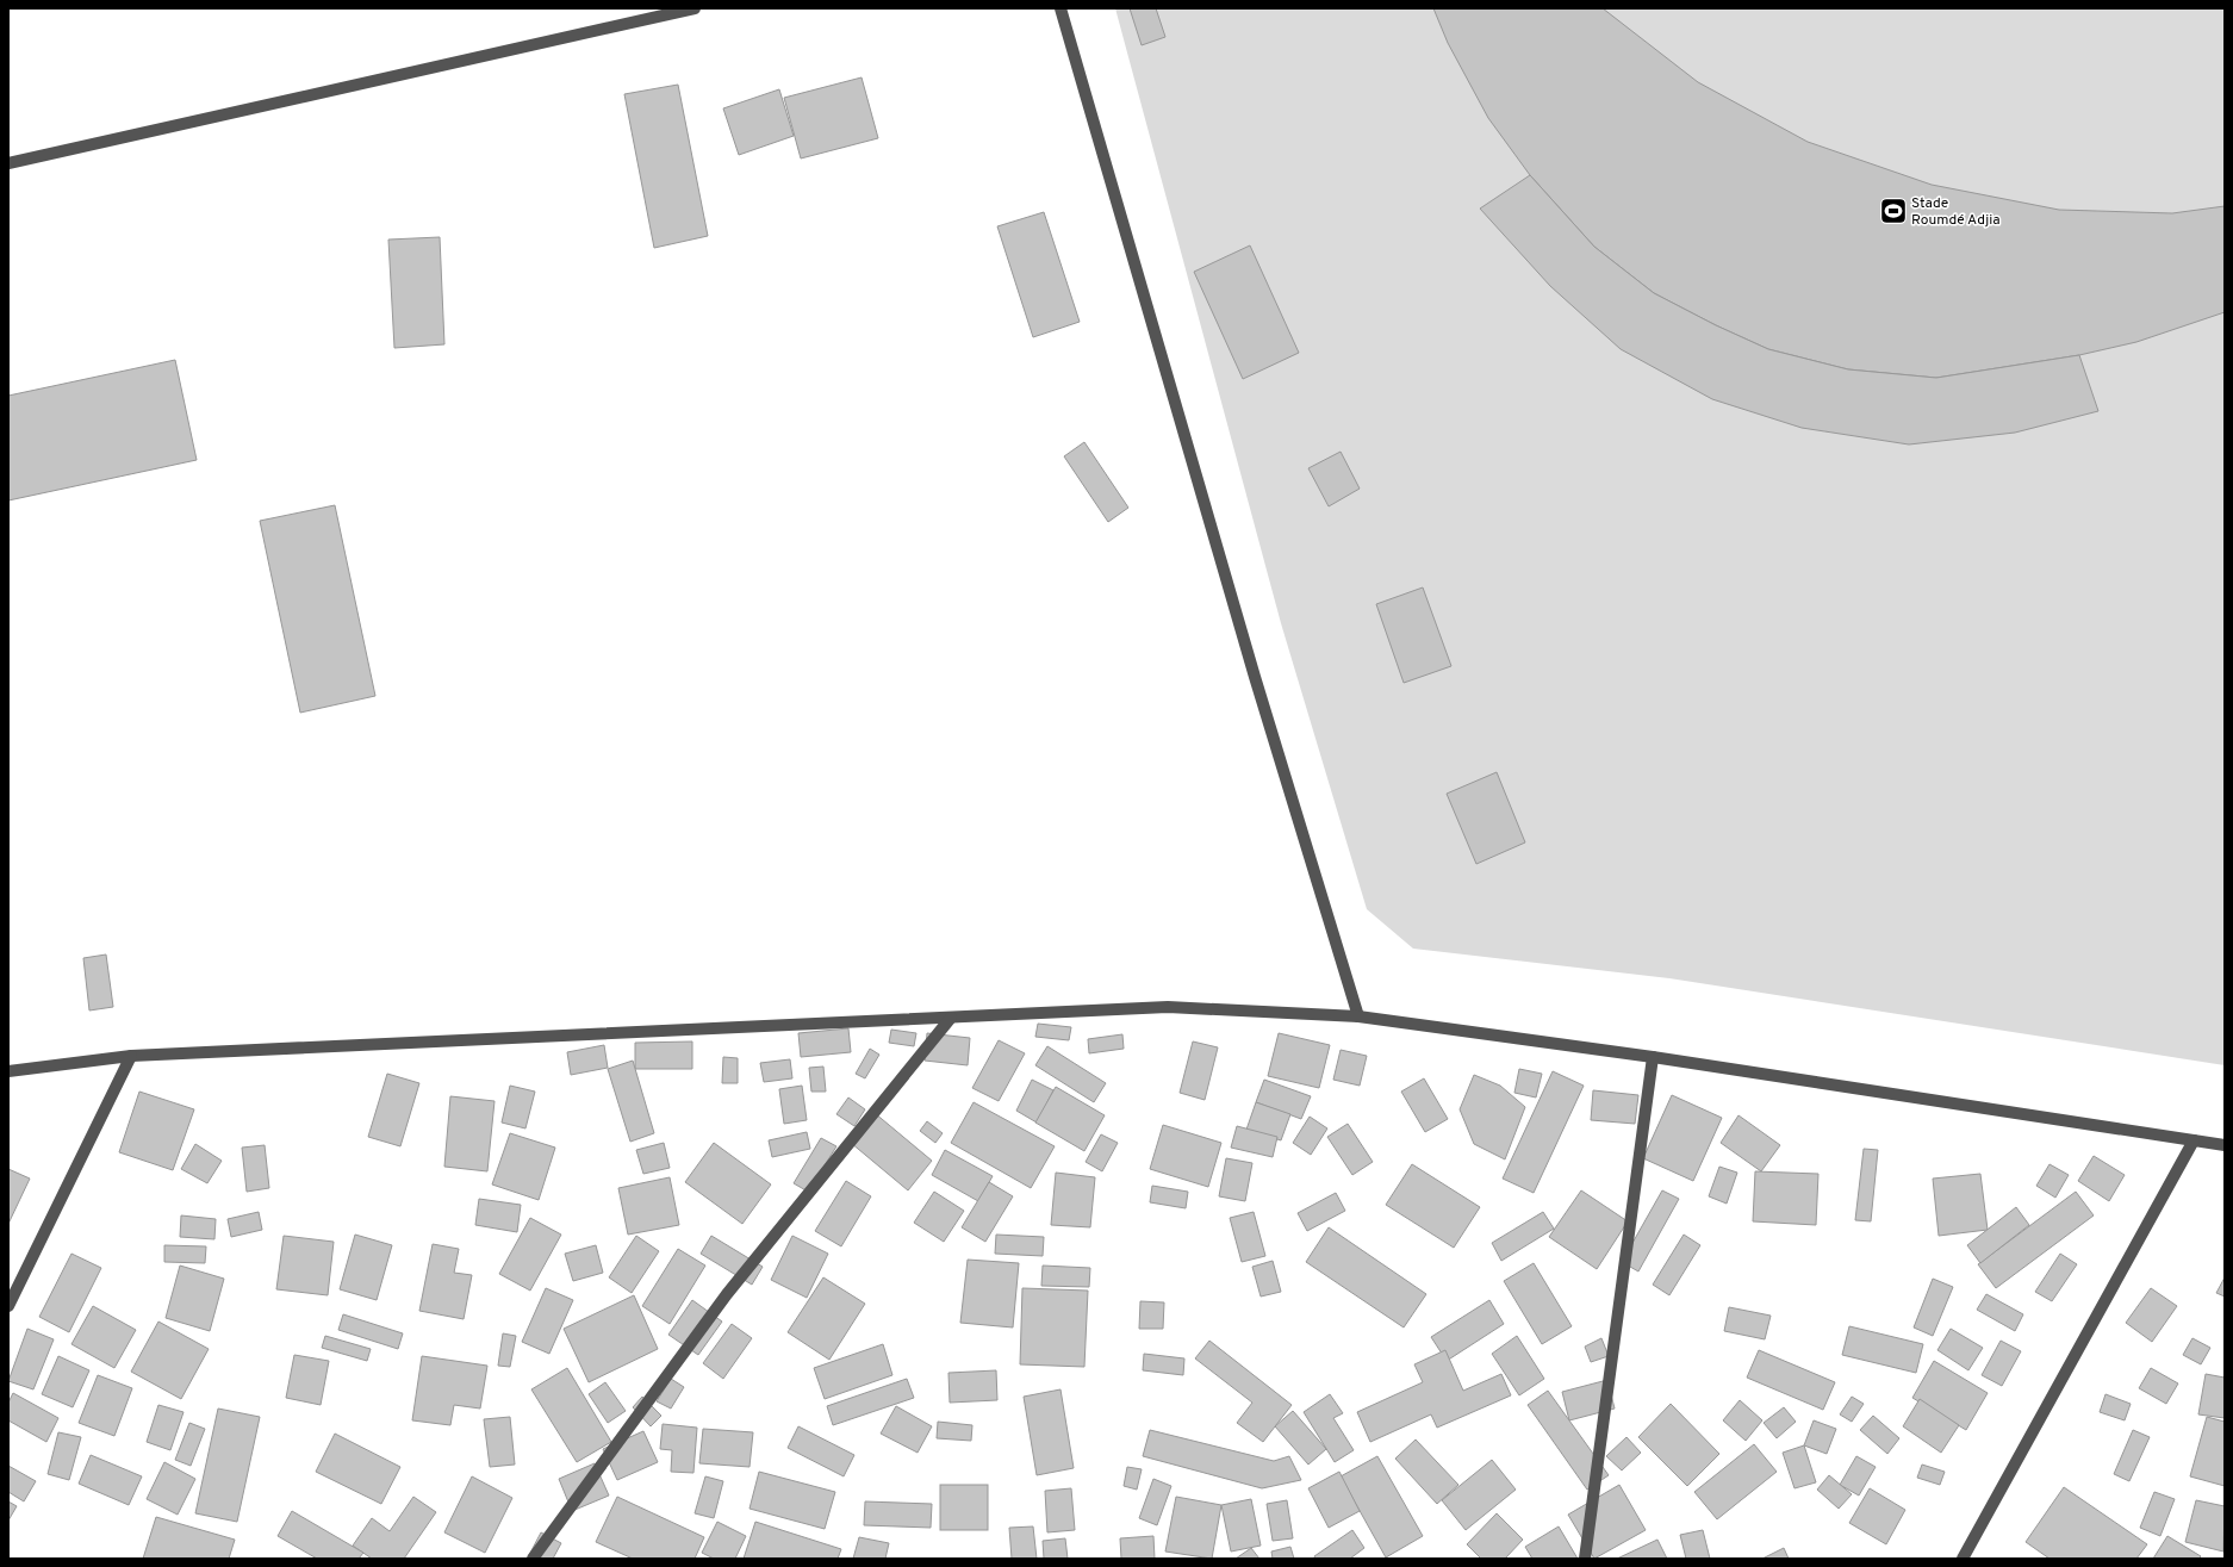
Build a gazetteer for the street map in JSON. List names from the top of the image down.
{
  "places": {
    "sports": ["Stade Roumdé Adjia"]
  }
}
